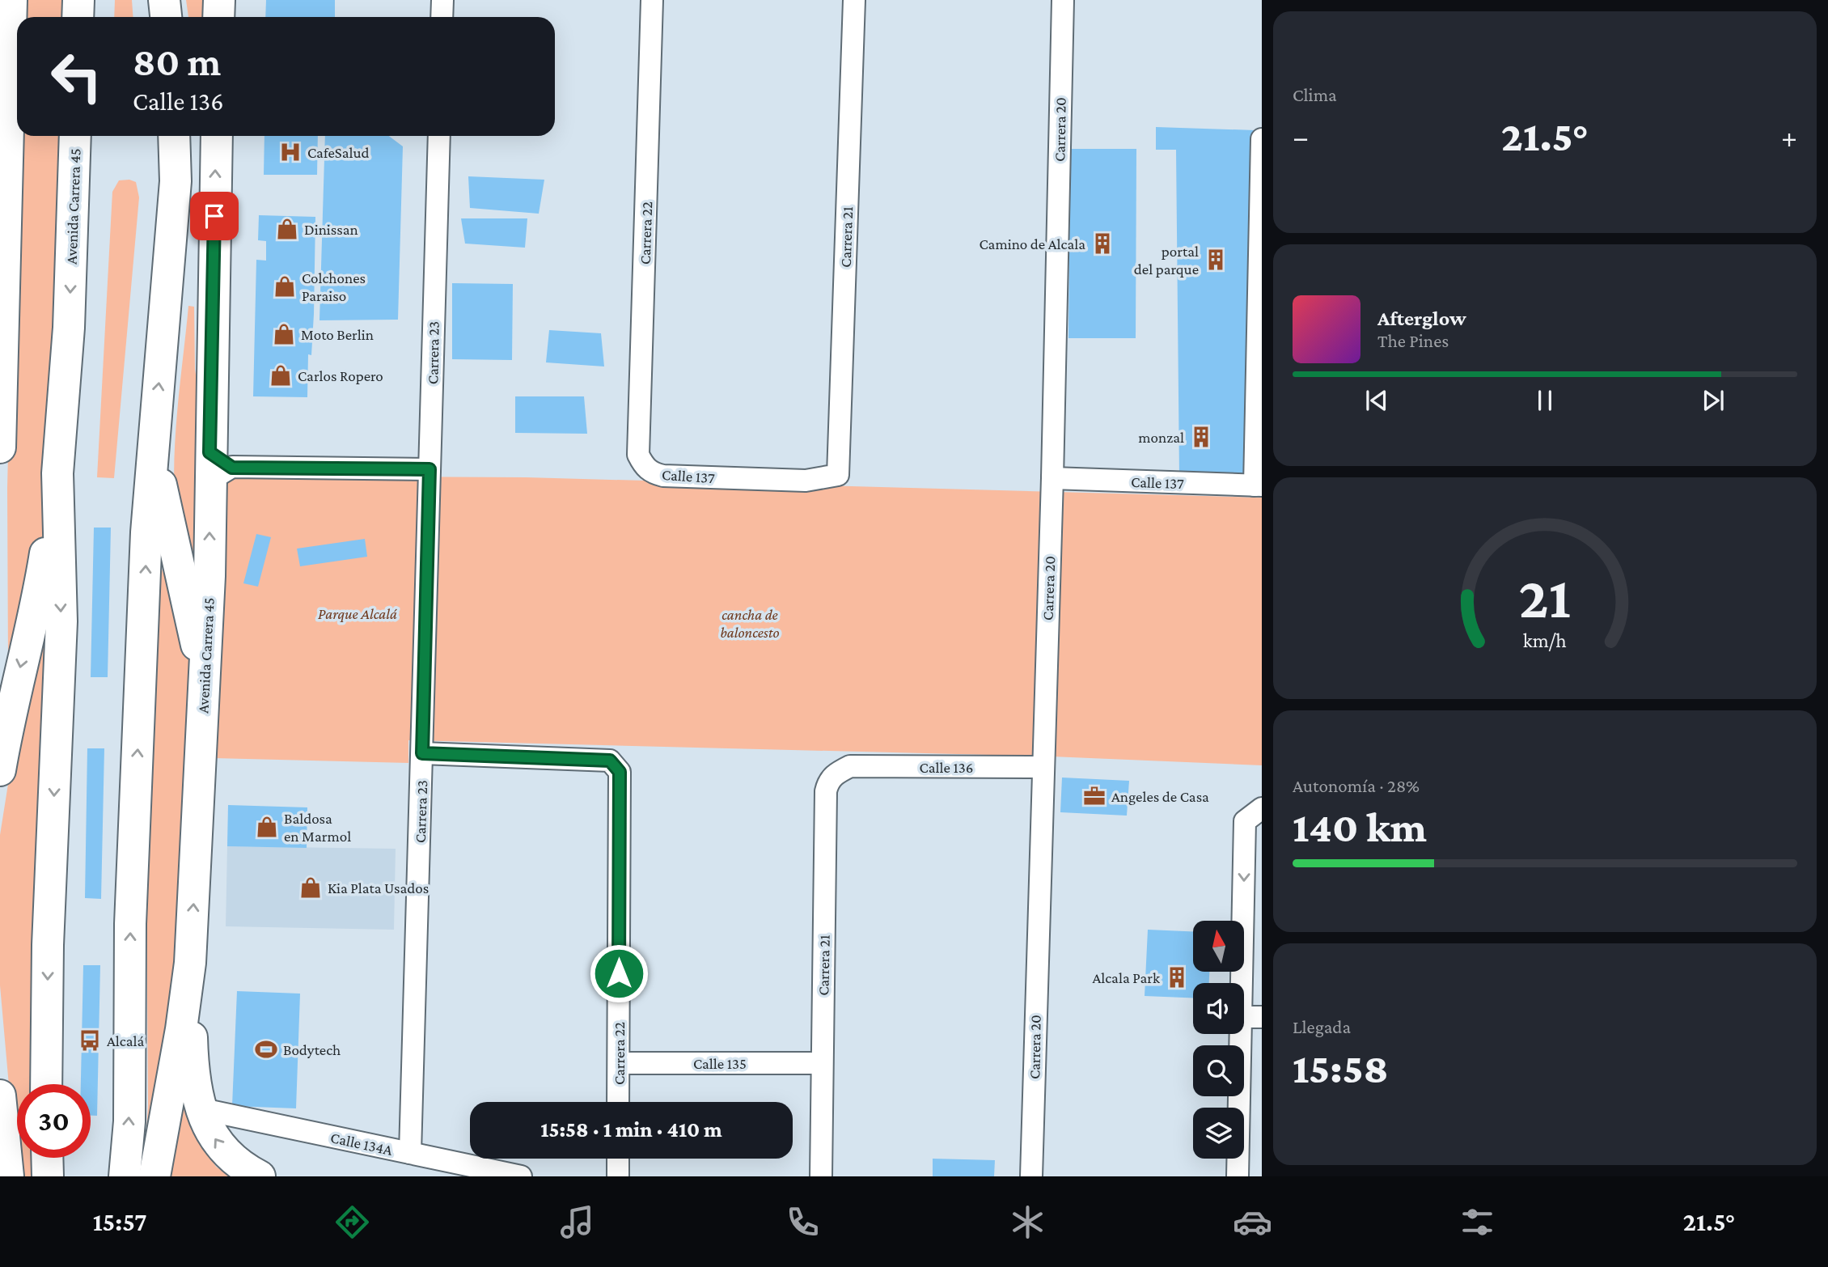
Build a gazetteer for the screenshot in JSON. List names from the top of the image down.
{
  "streets": {
    "highway": ["Avenida Carrera 45"],
    "street": [
      "Carrera 20",
      "Carrera 22",
      "Carrera 21",
      "Carrera 23",
      "Calle 137",
      "Calle 136",
      "Calle 135",
      "Calle 134A"
    ]
  },
  "crossings": [
    ["Carrera 20", "Calle 137"],
    ["Carrera 20", "Calle 136"],
    ["Carrera 22", "Carrera 23"],
    ["Carrera 22", "Calle 137"],
    ["Carrera 22", "Calle 135"],
    ["Carrera 21", "Calle 137"],
    ["Carrera 21", "Calle 136"],
    ["Carrera 21", "Calle 135"],
    ["Carrera 23", "Calle 134A"]
  ],
  "parks": ["Parque Alcalá", "cancha de baloncesto"],
  "places": {
    "hospital": ["CafeSalud"],
    "shop": [
      "Dinissan",
      "Colchones Paraiso",
      "Moto Berlin",
      "Carlos Ropero",
      "Baldosa en Marmol",
      "Kia Plata Usados"
    ],
    "building": [
      "Camino de Alcala",
      "portal del parque",
      "monzal",
      "Alcala Park"
    ],
    "office": ["Angeles de Casa"],
    "bus stop": ["Alcalá"],
    "sports": ["Bodytech"]
  },
  "north": "top",
  "page": {
    "tile": [
      "Clima",
      ["Autonomía · 28%", "140 km"],
      ["Llegada", "15:58"]
    ],
    "turn": ["80 m", "Calle 136"],
    "heat": ["−", "21.5°", "+"],
    "song": ["Afterglow", "The Pines"],
    "limit": "30",
    "trip": "15:58 · 1 min · 410 m",
    "tabs": ["15:57", "21.5°"],
    "gauge": ["21", "km/h"]
  }
}
